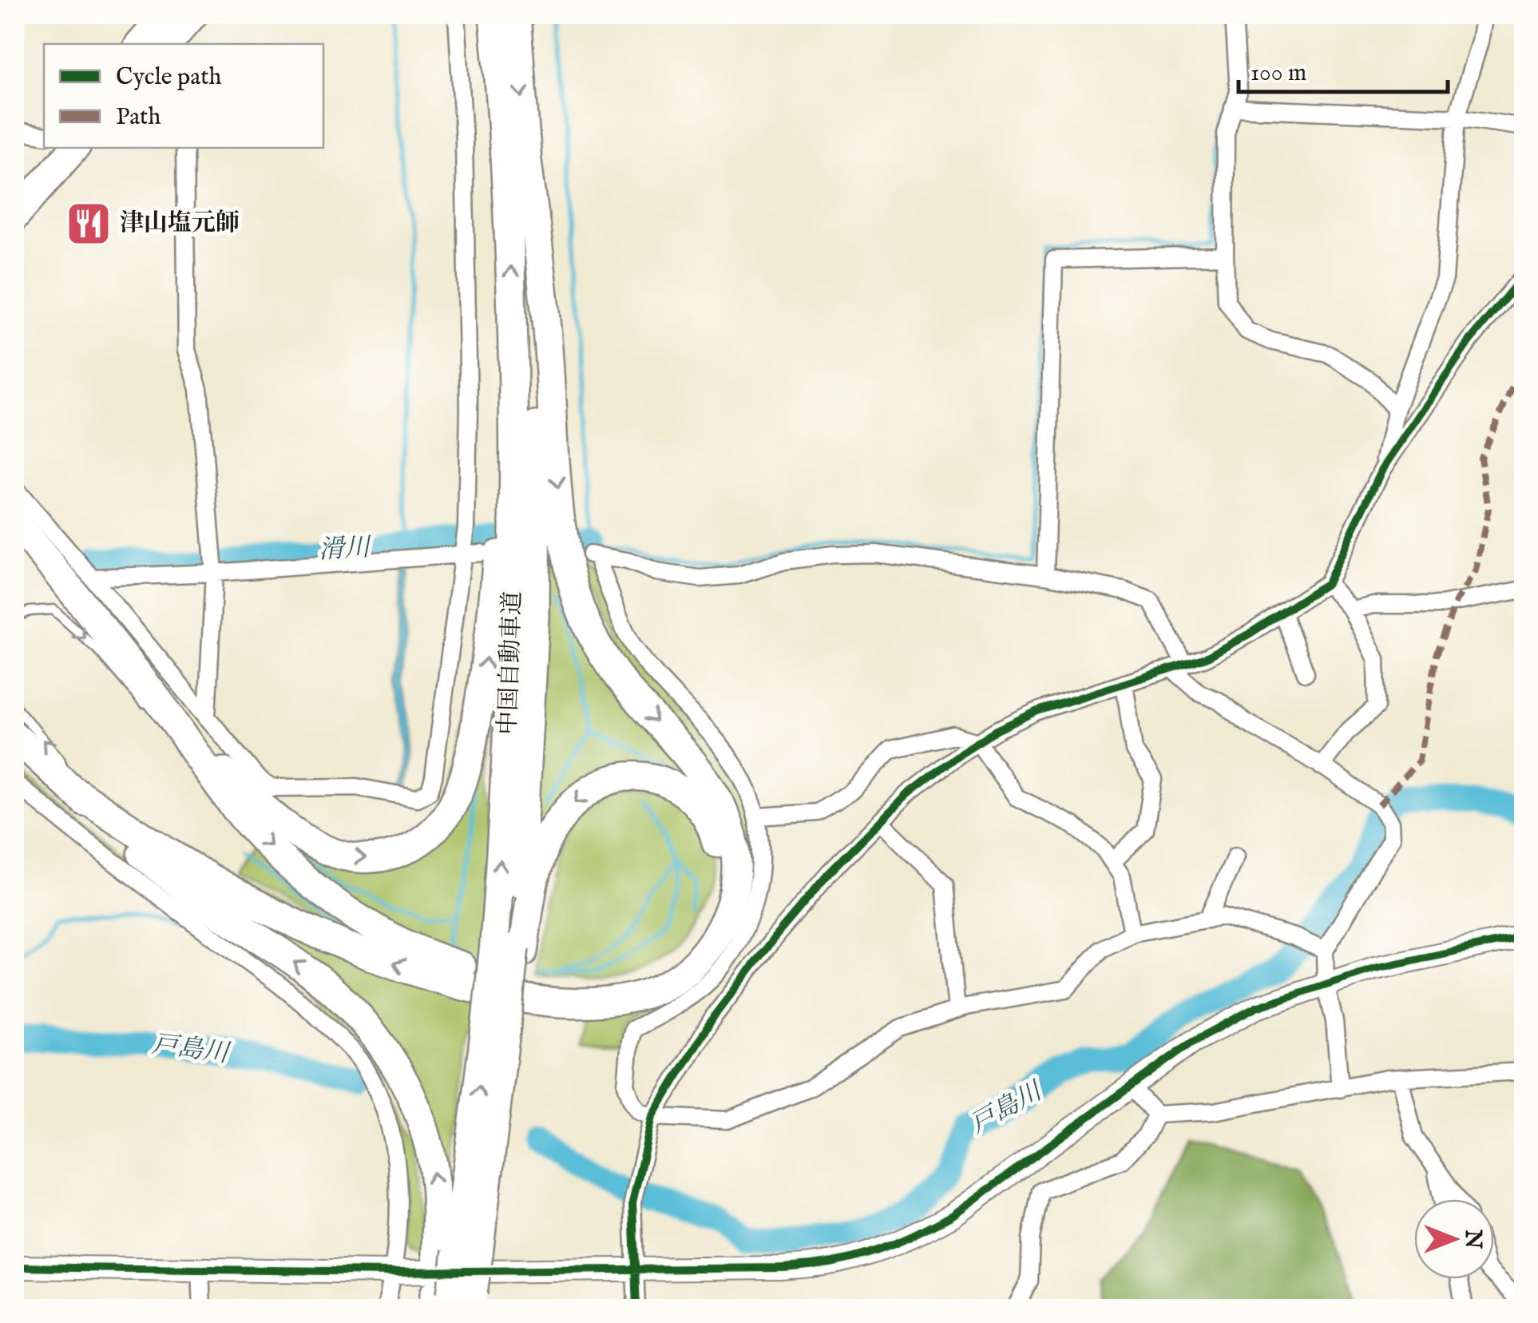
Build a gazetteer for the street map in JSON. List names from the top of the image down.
{
  "streets": {
    "highway": ["中国自動車道"]
  },
  "water": ["滑川", "戸島川"],
  "places": {
    "restaurant": ["津山塩元師"]
  },
  "legend": ["Cycle path", "Path"],
  "scale_bar": "100 m",
  "north": "right"
}
